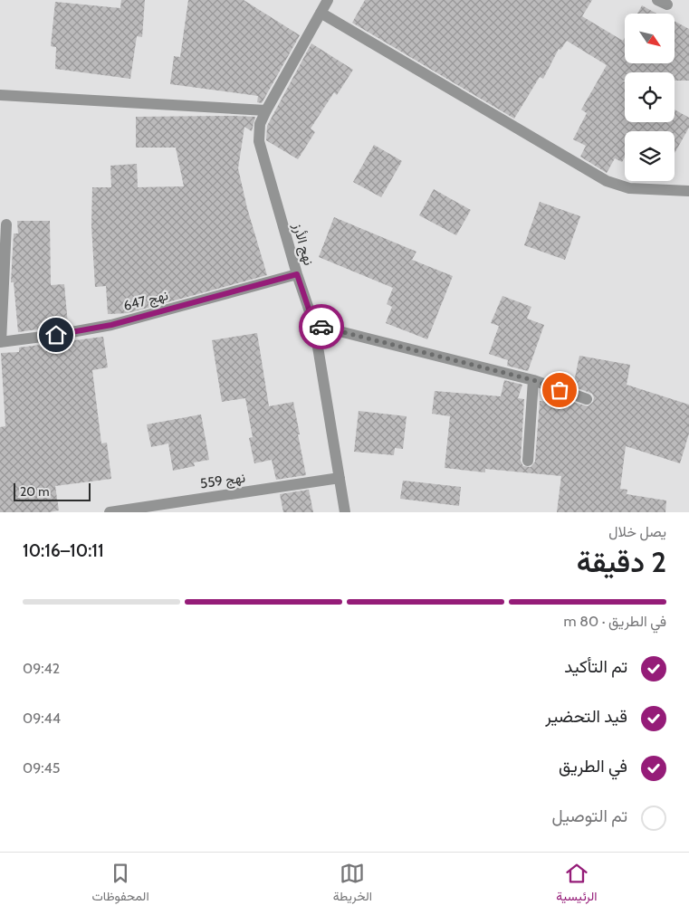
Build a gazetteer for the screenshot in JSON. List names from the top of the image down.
{
  "streets": {
    "street": ["نهج الأرز", "نهج 647", "نهج 559"]
  },
  "crossings": [
    ["نهج الأرز", "نهج 647"],
    ["نهج الأرز", "نهج 559"]
  ],
  "scale_bar": "20 m",
  "north": "bottom right",
  "page": {
    "scale": "20 m",
    "heading": ["2 دقيقة", "يصل خلال", "10:11–10:16"],
    "bar": "في الطريق · 80 m",
    "list": [
      ["تم التأكيد", "09:42"],
      ["قيد التحضير", "09:44"],
      ["في الطريق", "09:45"],
      "تم التوصيل"
    ],
    "tabs": ["الرئيسية", "الخريطة", "المحفوظات"]
  }
}
